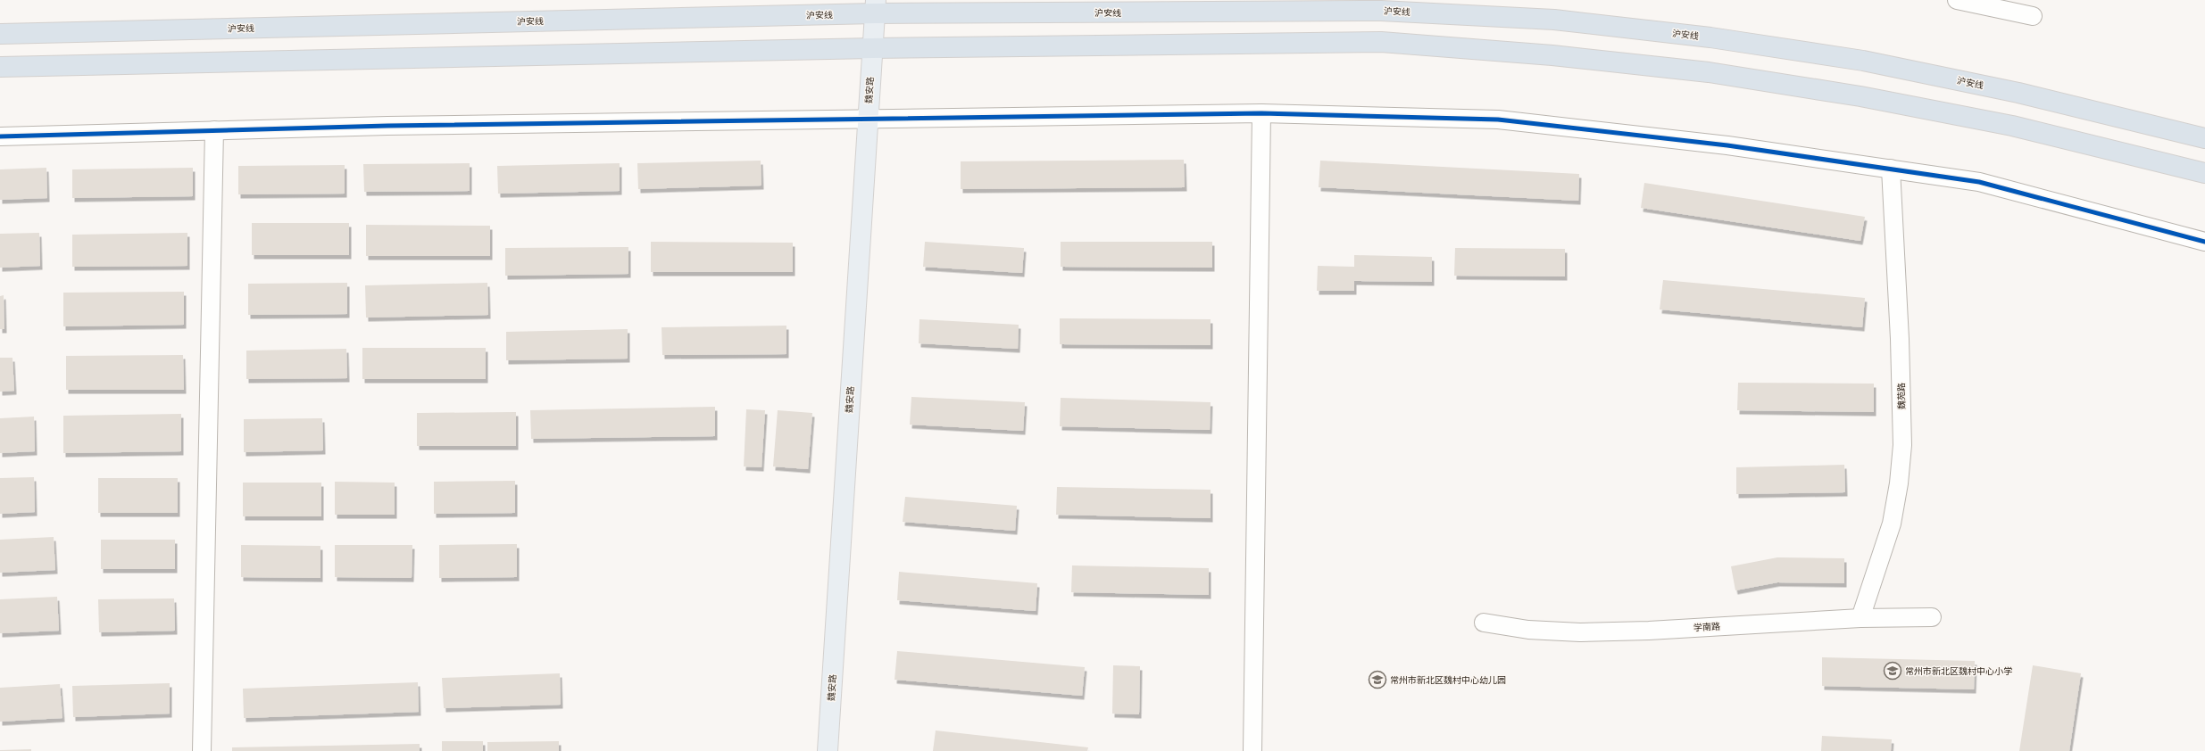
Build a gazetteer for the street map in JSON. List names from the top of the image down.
{
  "streets": {
    "highway": ["沪安线"],
    "main road": ["魏安路"],
    "street": ["魏苑路", "学南路"]
  },
  "crossings": [
    ["沪安线", "魏安路"],
    ["魏苑路", "学南路"]
  ],
  "places": {
    "school or university": ["常州市新北区魏村中心小学", "常州市新北区魏村中心幼儿园"]
  }
}
